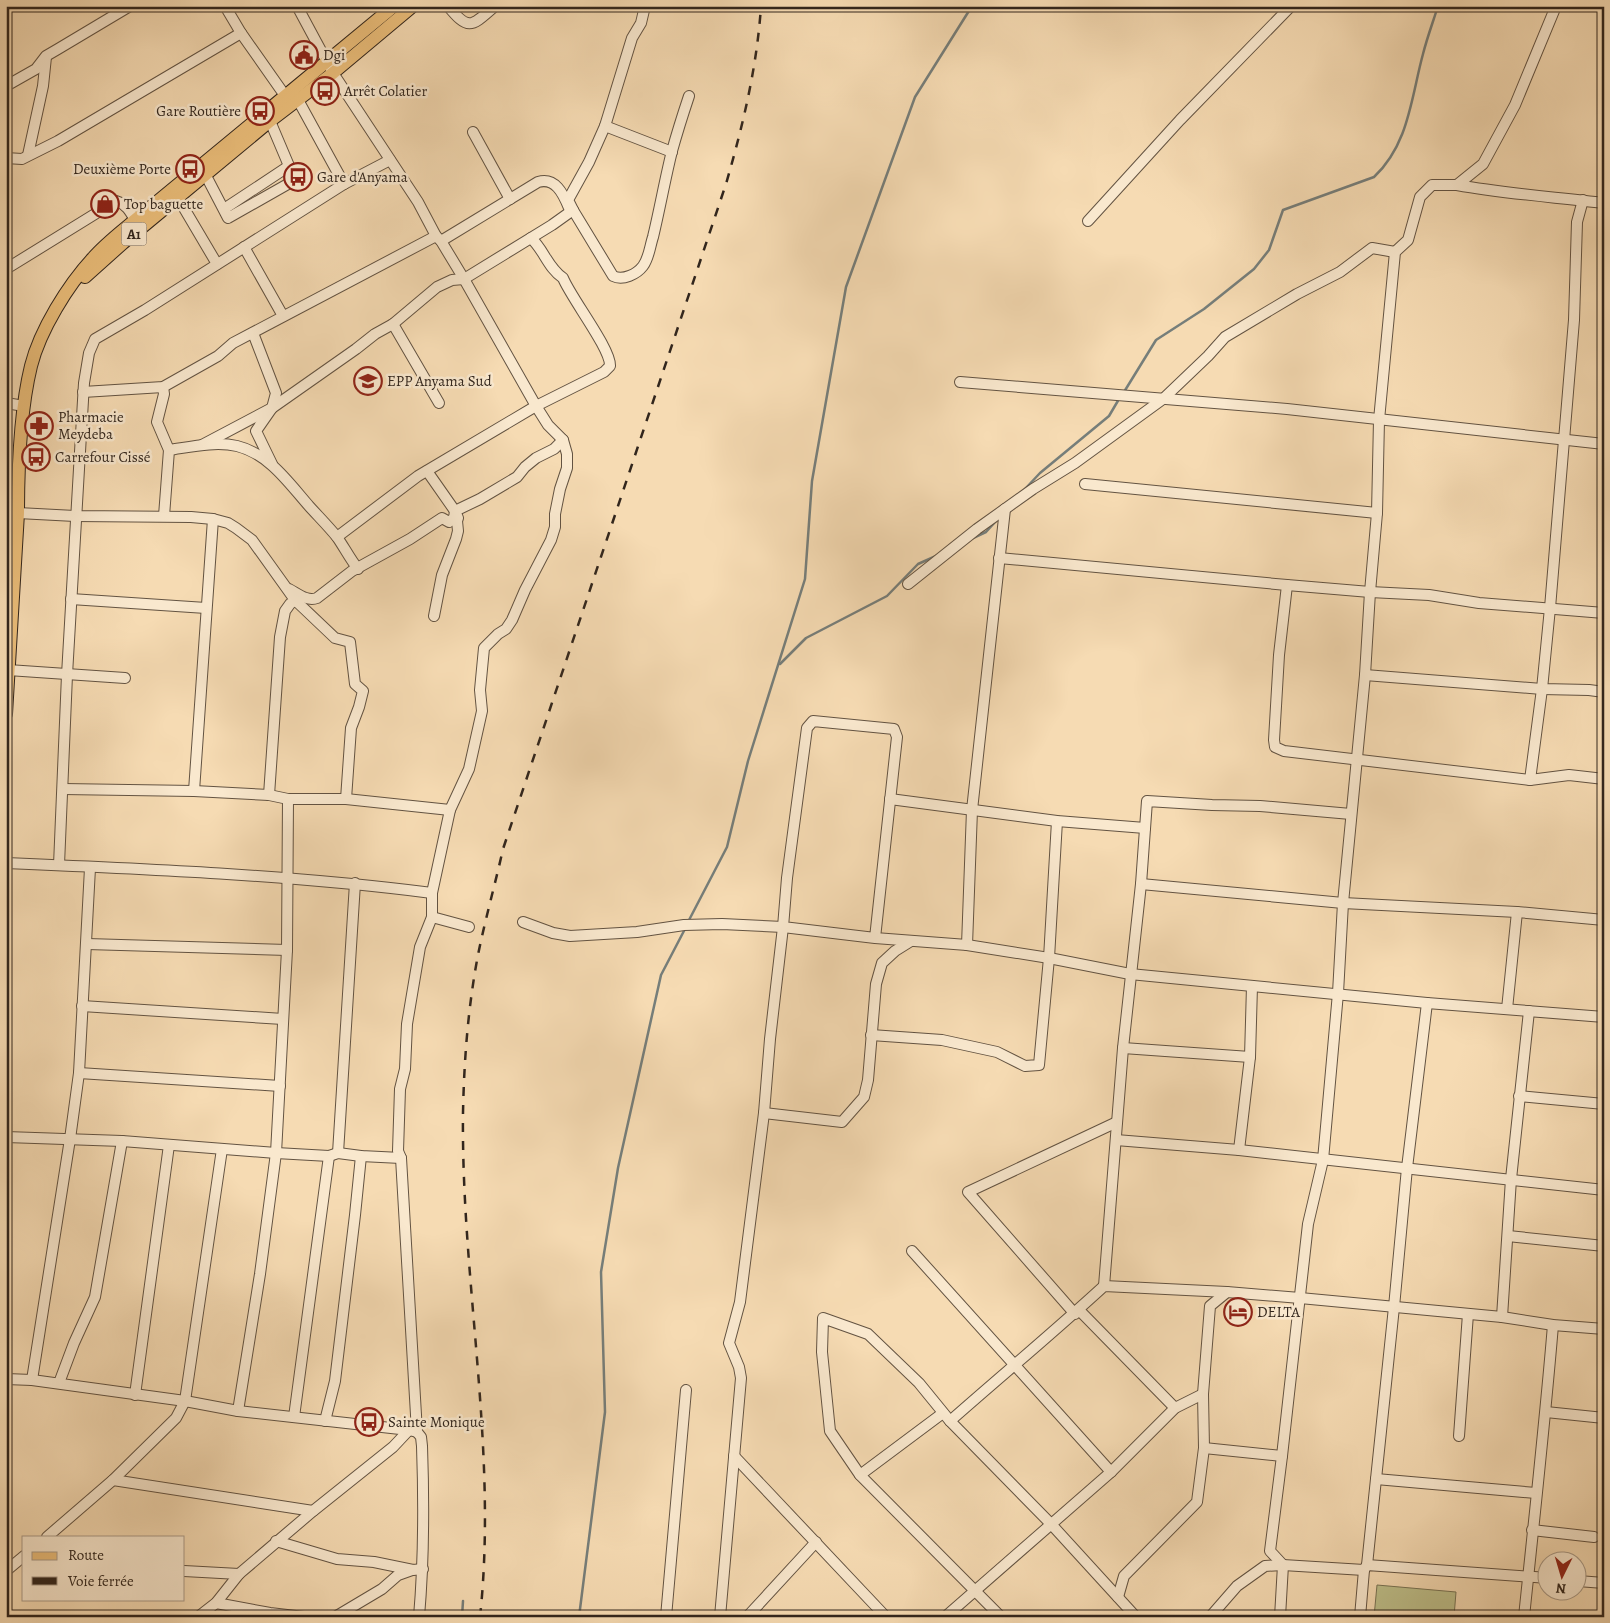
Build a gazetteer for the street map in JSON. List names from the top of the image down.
{
  "streets": {
    "main road": ["A1"]
  },
  "places": {
    "public building": ["Dgi"],
    "bus stop": [
      "Arrêt Colatier",
      "Gare Routière",
      "Deuxième Porte",
      "Gare d'Anyama",
      "Carrefour Cissé",
      "Sainte Monique"
    ],
    "shop": ["Top baguette"],
    "school or university": ["EPP Anyama Sud"],
    "pharmacy": ["Pharmacie Meydeba"],
    "hotel": ["DELTA"]
  },
  "legend": ["Route", "Voie ferrée"],
  "north": "bottom"
}
